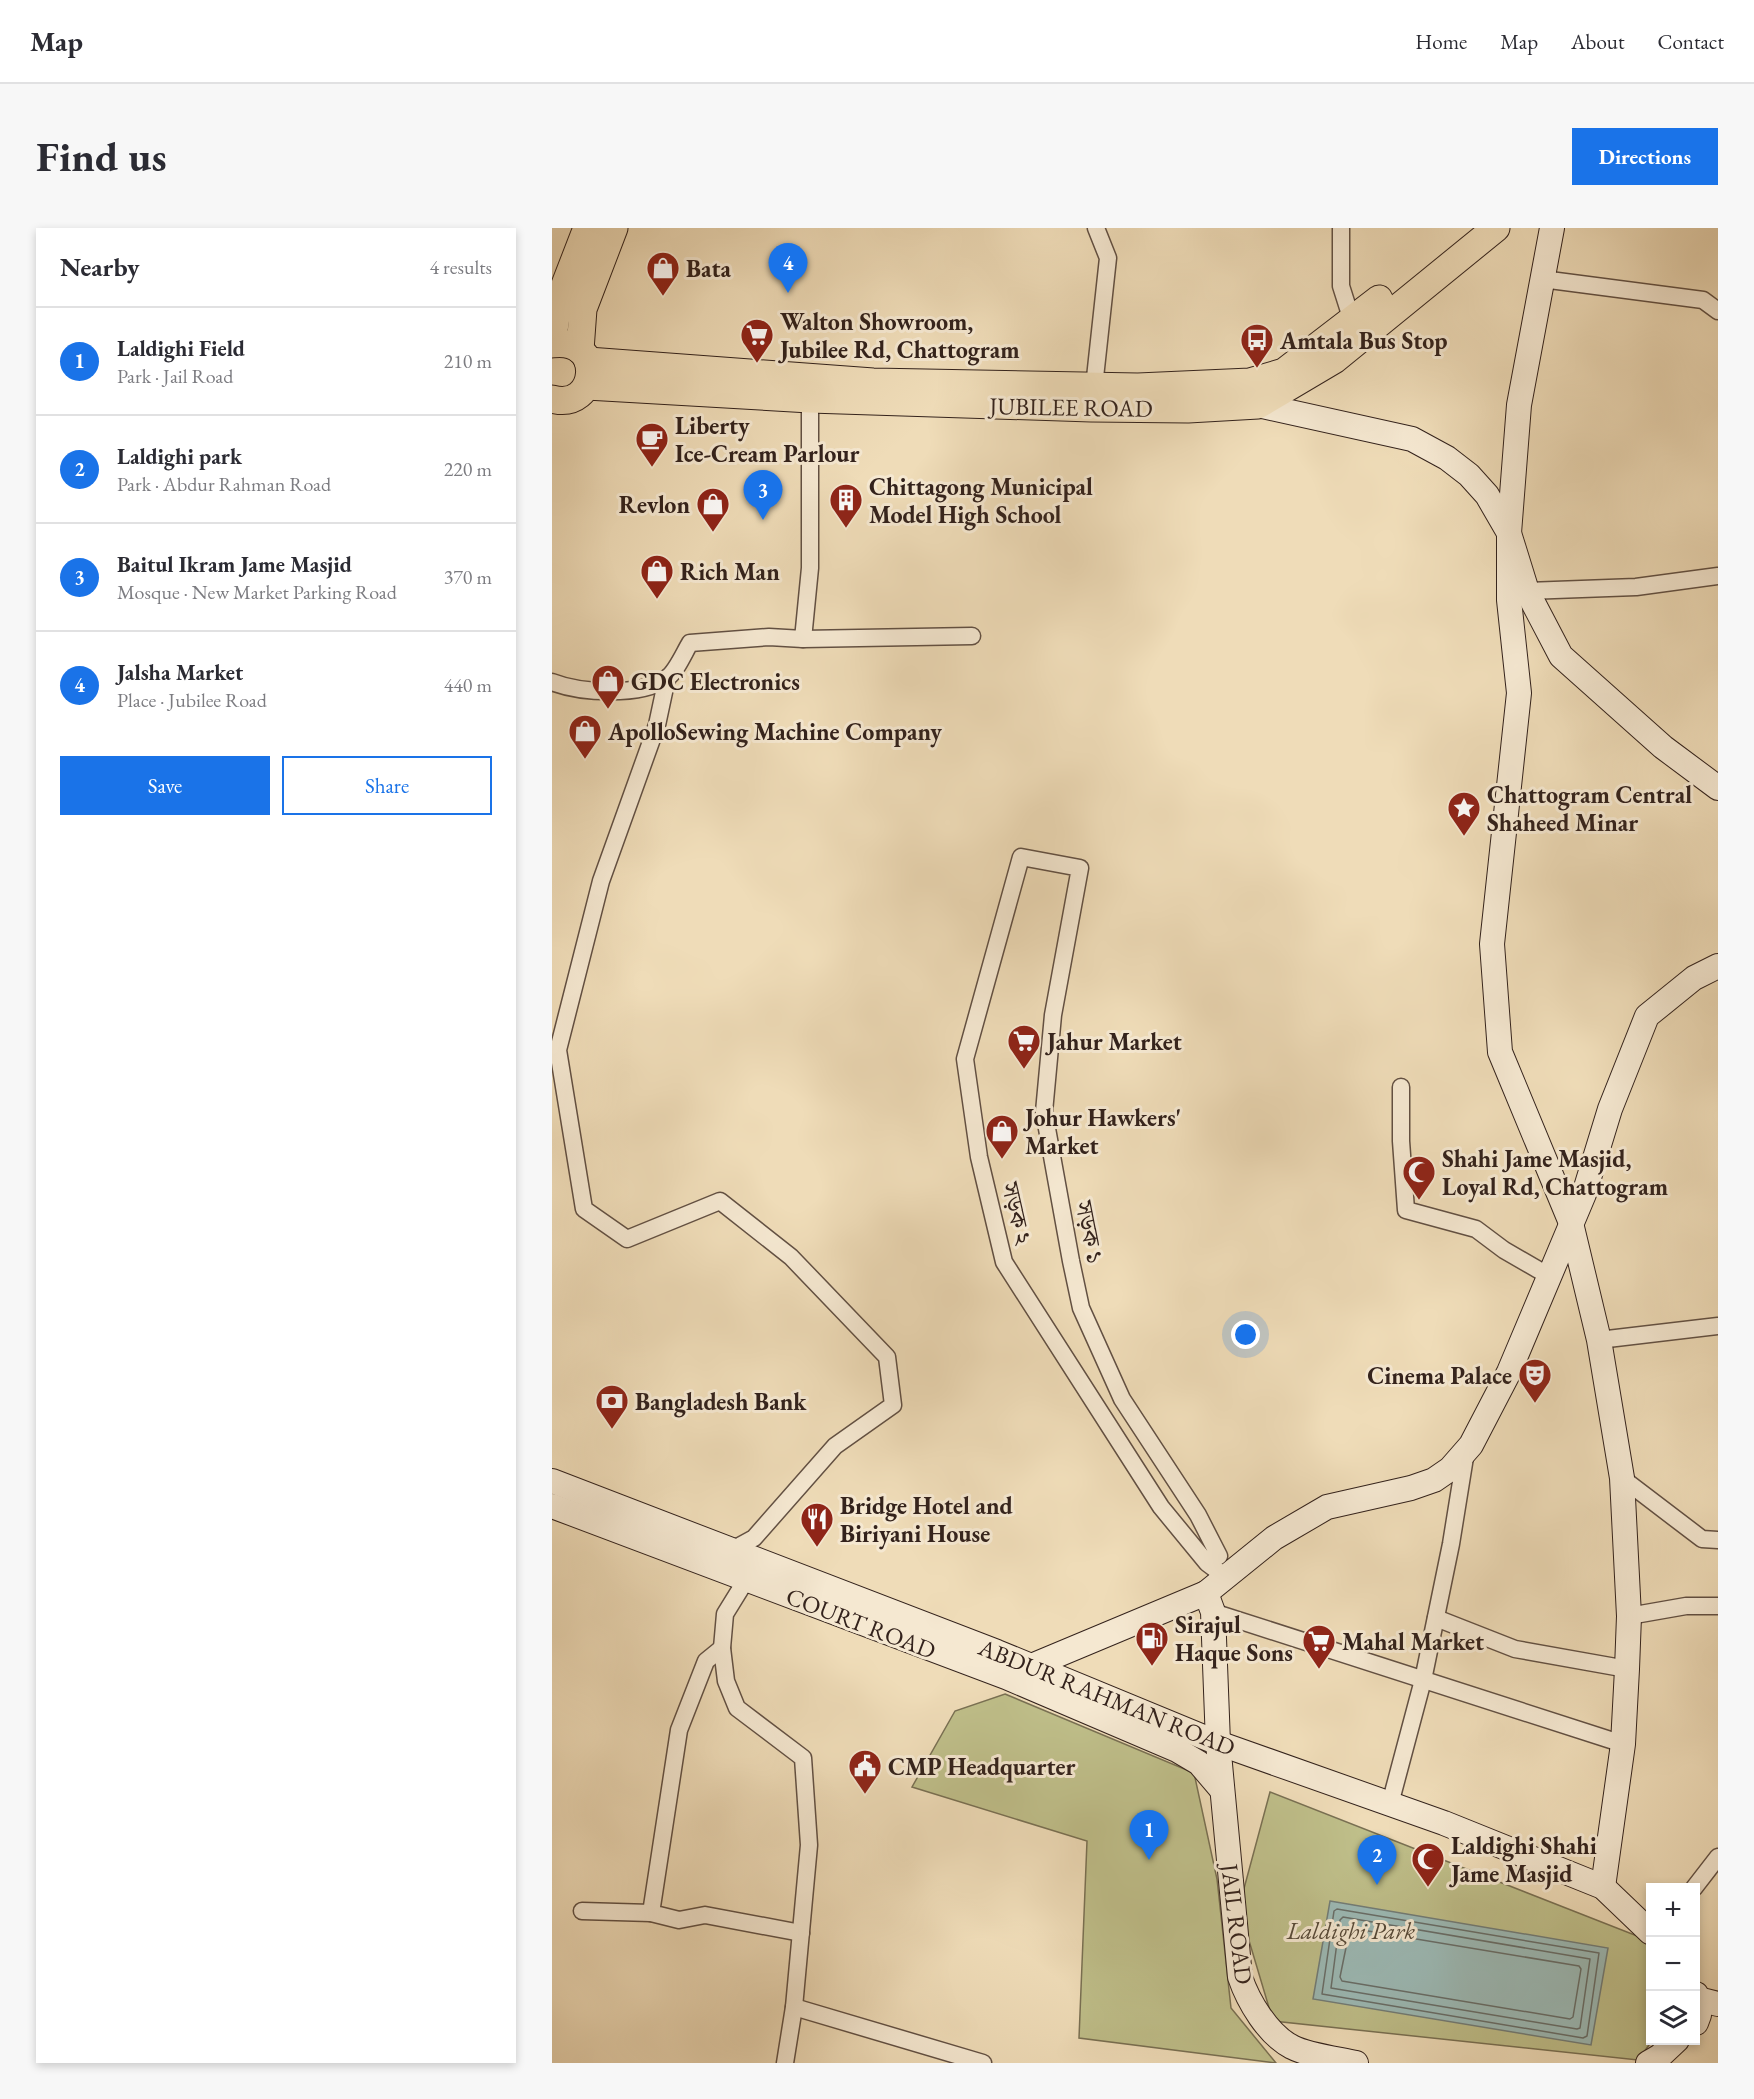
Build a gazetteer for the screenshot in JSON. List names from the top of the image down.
{
  "streets": {
    "main road": [
      "JUBILEE ROAD",
      "COURT ROAD",
      "ABDUR RAHMAN ROAD",
      "JAIL ROAD"
    ],
    "street": ["সড়ক ২", "সড়ক ১"]
  },
  "crossings": [
    ["সড়ক ২", "সড়ক ১"],
    ["COURT ROAD", "JAIL ROAD"],
    ["ABDUR RAHMAN ROAD", "JAIL ROAD"]
  ],
  "parks": ["Laldighi Park"],
  "places": {
    "shop": [
      "Bata",
      "Revlon",
      "Rich Man",
      "GDC Electronics",
      "ApolloSewing Machine Company",
      "Johur Hawkers' Market"
    ],
    "supermarket": ["Walton Showroom, Jubilee Rd, Chattogram", "Jahur Market", "Mahal Market"],
    "bus stop": ["Amtala Bus Stop"],
    "cafe": ["Liberty Ice-Cream Parlour"],
    "building": ["Chittagong Municipal Model High School"],
    "place": ["Chattogram Central Shaheed Minar"],
    "mosque": ["Shahi Jame Masjid, Loyal Rd, Chattogram", "Laldighi Shahi Jame Masjid"],
    "theatre": ["Cinema Palace"],
    "bank": ["Bangladesh Bank"],
    "restaurant": ["Bridge Hotel and Biriyani House"],
    "fuel station": ["Sirajul Haque Sons"],
    "public building": ["CMP Headquarter"]
  },
  "page": {
    "header": "Map",
    "nav": [
      "Home",
      "Map",
      "About",
      "Contact"
    ],
    "buttons": [
      "Directions",
      ["Save", "Share"]
    ],
    "title": "Find us",
    "heading": ["Nearby", "4 results"],
    "pins": [
      "4",
      "3",
      "1",
      "2"
    ],
    "list": [
      {
        "mark": "1",
        "name": "Laldighi Field",
        "note": "Park · Jail Road",
        "value": "210 m"
      },
      {
        "mark": "2",
        "name": "Laldighi park",
        "note": "Park · Abdur Rahman Road",
        "value": "220 m"
      },
      {
        "mark": "3",
        "name": "Baitul Ikram Jame Masjid",
        "note": "Mosque · New Market Parking Road",
        "value": "370 m"
      },
      {
        "mark": "4",
        "name": "Jalsha Market",
        "note": "Place · Jubilee Road",
        "value": "440 m"
      }
    ],
    "map_buttons": ["+", "−"]
  }
}
